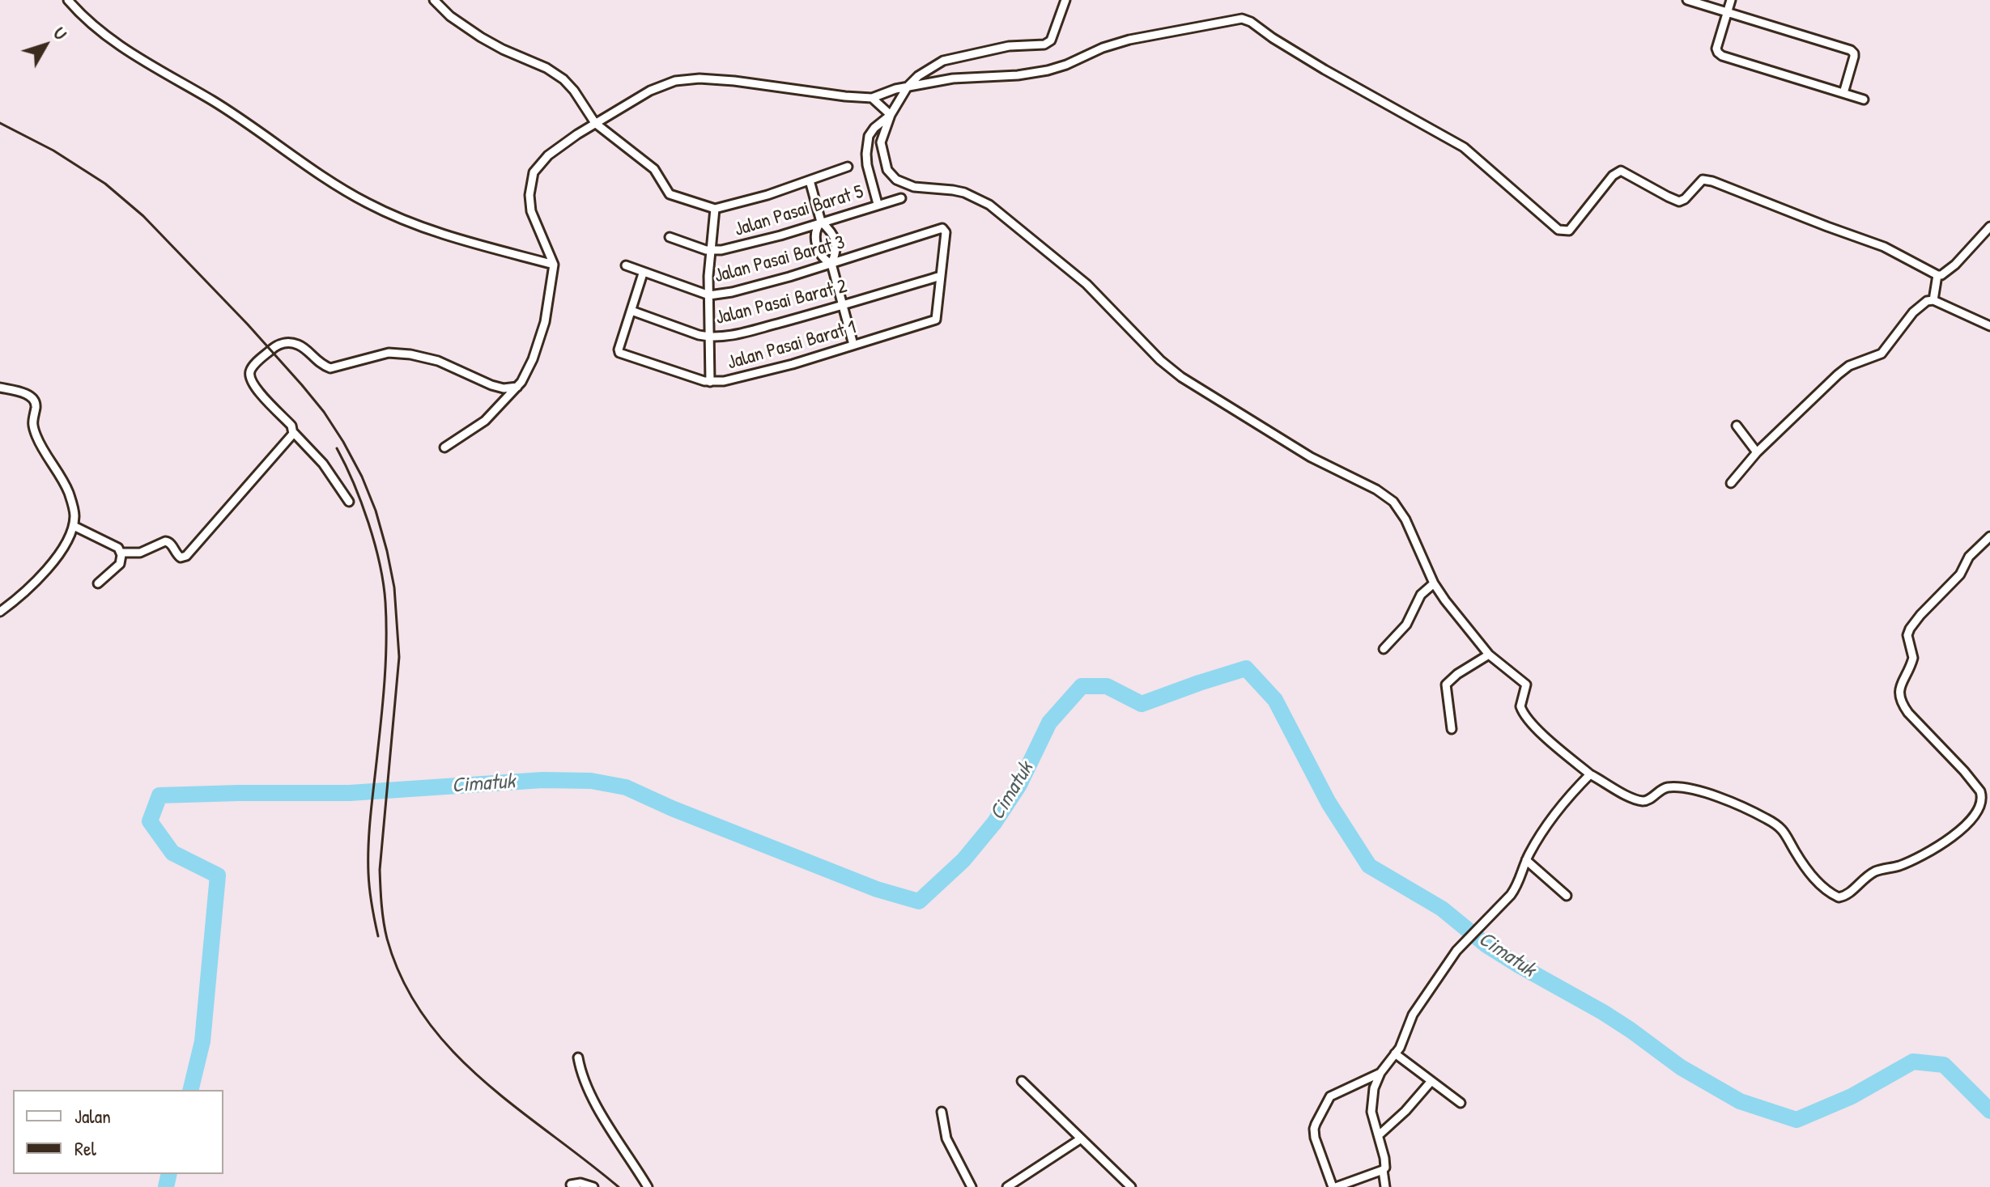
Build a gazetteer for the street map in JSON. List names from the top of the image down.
{
  "streets": {
    "street": [
      "Jalan Pasai Barat 5",
      "Jalan Pasai Barat 3",
      "Jalan Pasai Barat 2",
      "Jalan Pasai Barat 1"
    ]
  },
  "crossings": [
    ["Jalan Pasai Barat 3", "Jalan Pasai Barat 2"],
    ["Jalan Pasai Barat 3", "Jalan Pasai Barat 1"],
    ["Jalan Pasai Barat 2", "Jalan Pasai Barat 1"]
  ],
  "water": ["Cimatuk"],
  "legend": ["Jalan", "Rel"],
  "north": "top right"
}
